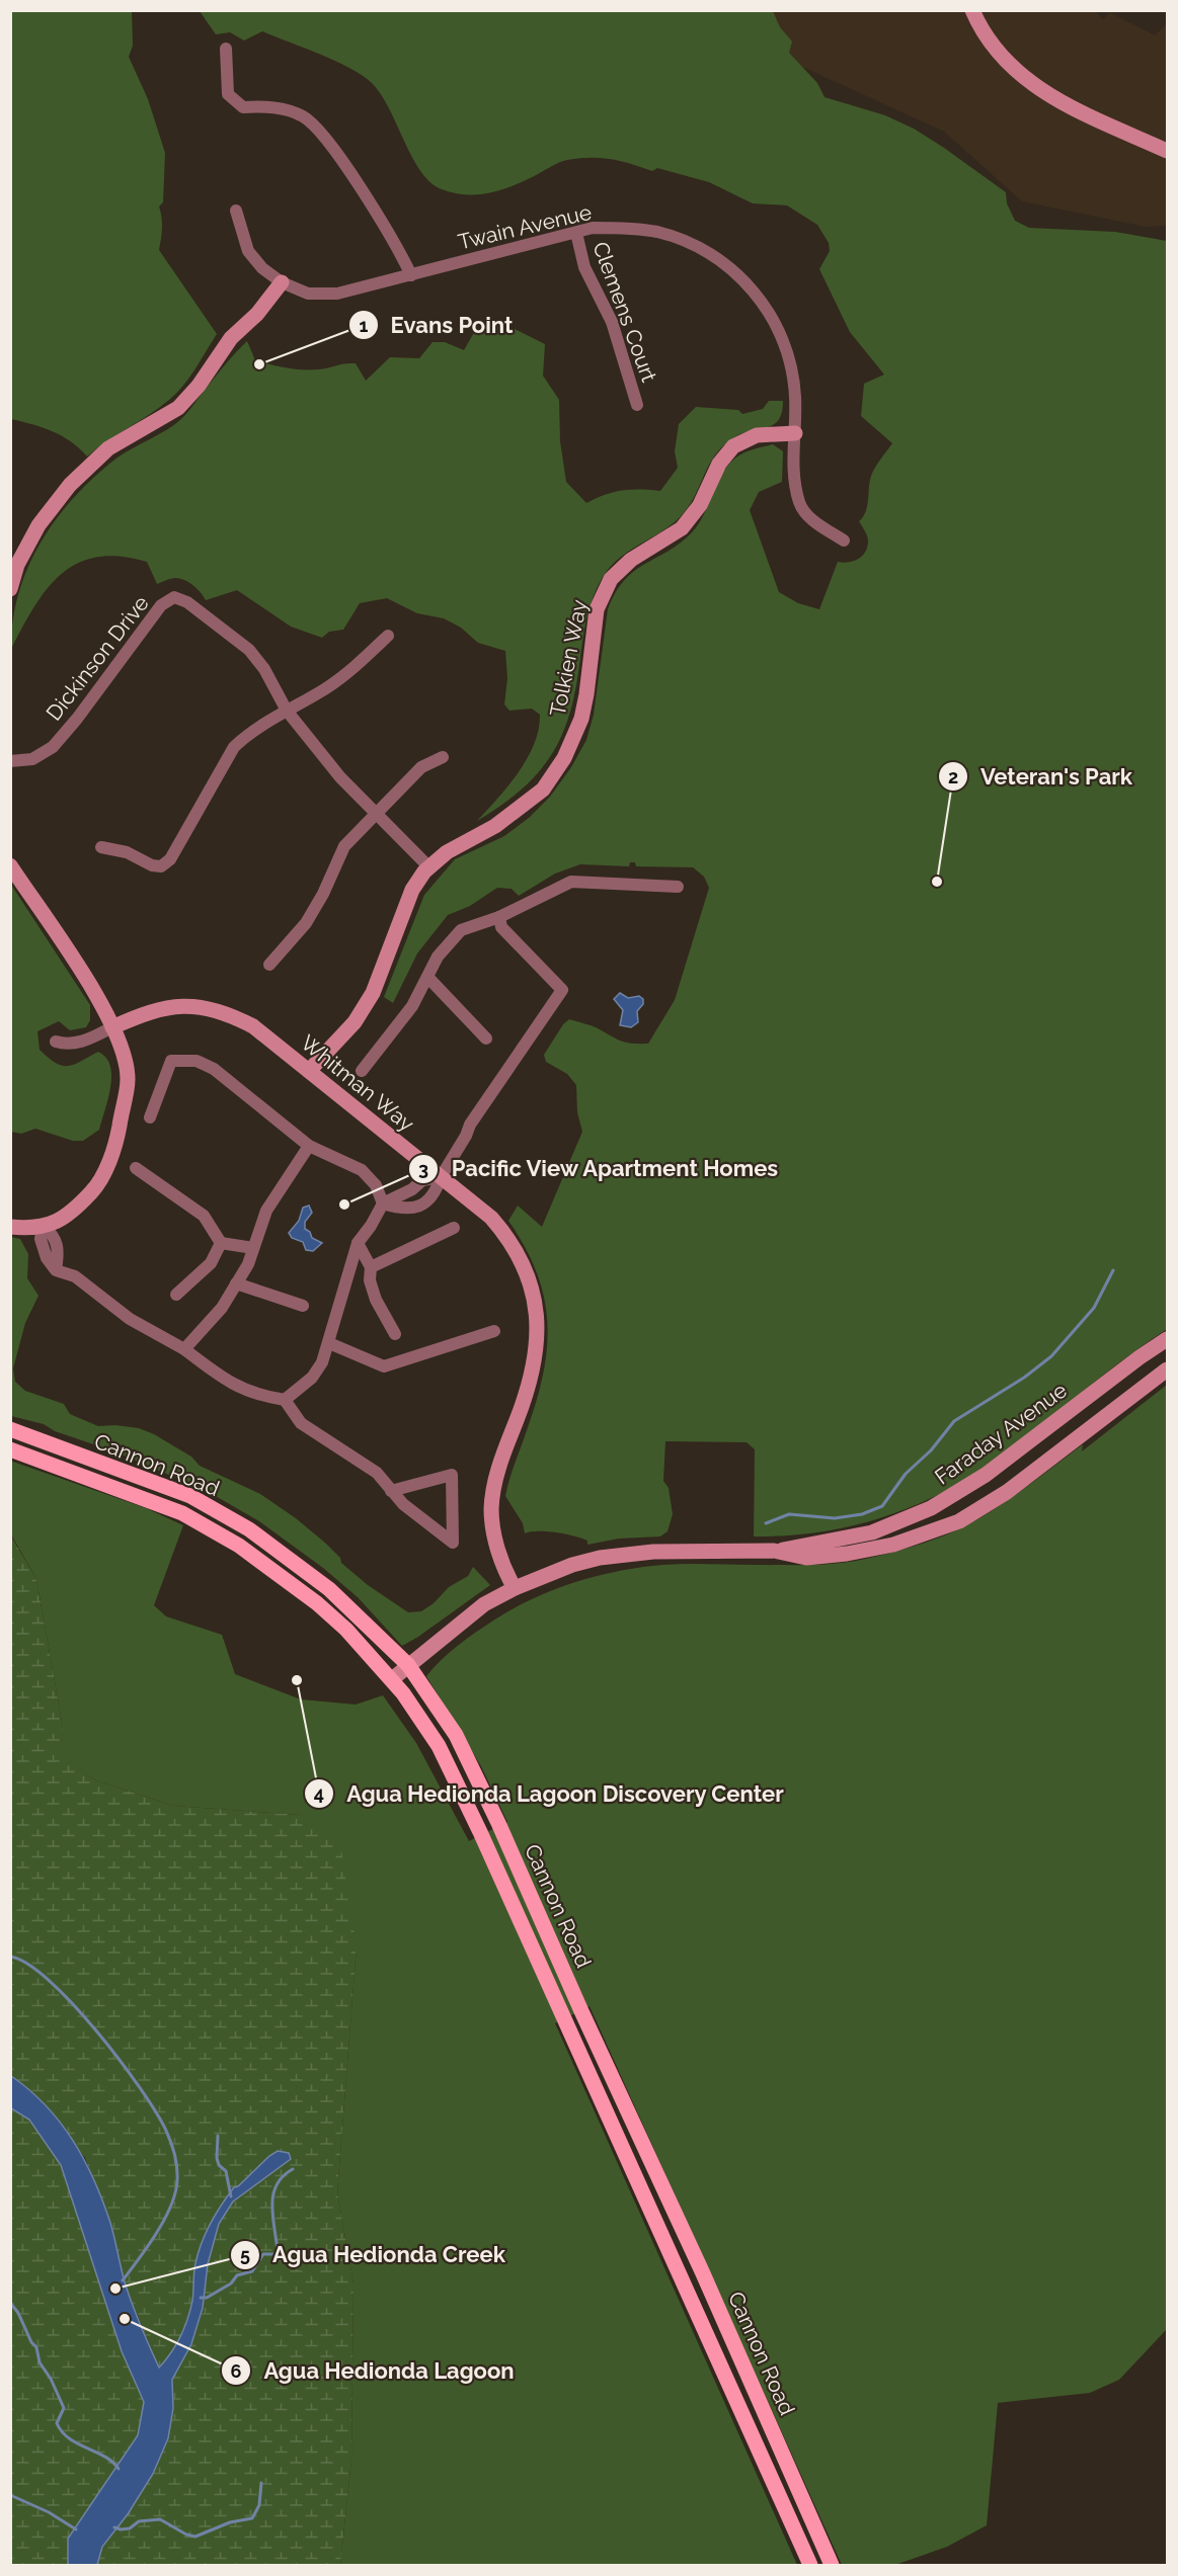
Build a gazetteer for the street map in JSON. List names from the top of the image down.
{
  "streets": {
    "main road": ["Cannon Road"],
    "street": [
      "Twain Avenue",
      "Clemens Court",
      "Dickinson Drive",
      "Tolkien Way",
      "Whitman Way",
      "Faraday Avenue"
    ]
  },
  "crossings": [
    ["Twain Avenue", "Clemens Court"],
    ["Twain Avenue", "Tolkien Way"],
    ["Dickinson Drive", "Tolkien Way"],
    ["Tolkien Way", "Whitman Way"],
    ["Whitman Way", "Faraday Avenue"],
    ["Faraday Avenue", "Cannon Road"]
  ],
  "places": [
    "Evans Point",
    "Veteran's Park",
    "Pacific View Apartment Homes",
    "Agua Hedionda Lagoon Discovery Center",
    "Agua Hedionda Creek",
    "Agua Hedionda Lagoon"
  ]
}
